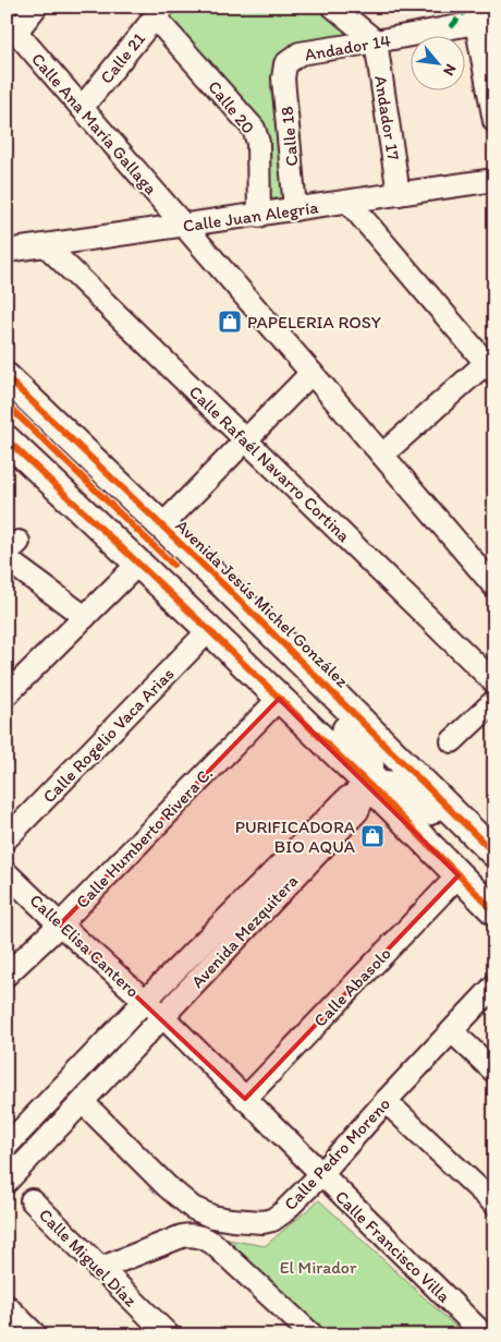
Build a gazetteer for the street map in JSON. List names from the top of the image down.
{
  "streets": {
    "main road": ["Avenida Jesús Michel González"],
    "street": [
      "Andador 14",
      "Calle 21",
      "Calle 20",
      "Andador 17",
      "Calle Ana María Gallaga",
      "Calle 18",
      "Calle Juan Alegría",
      "Calle Rafaél Navarro Cortina",
      "Calle Rogelio Vaca Arias",
      "Calle Humberto Rivera C.",
      "Avenida Mezquitera",
      "Calle Elisa Cantero",
      "Calle Abasolo",
      "Calle Pedro Moreno",
      "Calle Francisco Villa",
      "Calle Miguel Díaz"
    ]
  },
  "crossings": [
    ["Andador 14", "Andador 17"],
    ["Andador 14", "Calle 18"],
    ["Calle 21", "Calle 20"],
    ["Calle 21", "Calle Ana María Gallaga"],
    ["Calle 20", "Calle Juan Alegría"],
    ["Andador 17", "Calle Juan Alegría"],
    ["Calle Ana María Gallaga", "Calle Juan Alegría"],
    ["Calle 18", "Calle Juan Alegría"],
    ["Calle Juan Alegría", "Calle Rafaél Navarro Cortina"],
    ["Calle Humberto Rivera C.", "Calle Elisa Cantero"],
    ["Avenida Mezquitera", "Calle Elisa Cantero"],
    ["Avenida Mezquitera", "Calle Pedro Moreno"],
    ["Avenida Mezquitera", "Calle Francisco Villa"],
    ["Calle Elisa Cantero", "Calle Francisco Villa"],
    ["Calle Abasolo", "Calle Francisco Villa"],
    ["Calle Pedro Moreno", "Calle Francisco Villa"]
  ],
  "parks": ["El Mirador"],
  "places": {
    "shop": ["PAPELERIA ROSY", "PURIFICADORA BIO AQUA"]
  },
  "north": "bottom right"
}
